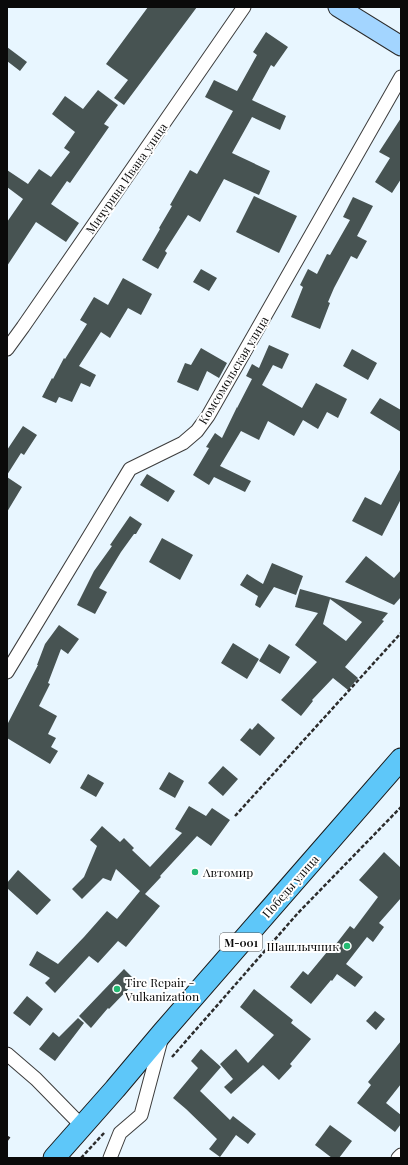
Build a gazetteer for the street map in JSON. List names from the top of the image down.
{
  "streets": {
    "main road": ["Победы улица", "М-001"],
    "street": ["Мичурина Ивана улица", "Комсомольская улица"]
  },
  "places": ["Автомир", "Шашлычник", "Tire Repair - Vulkanization"]
}
